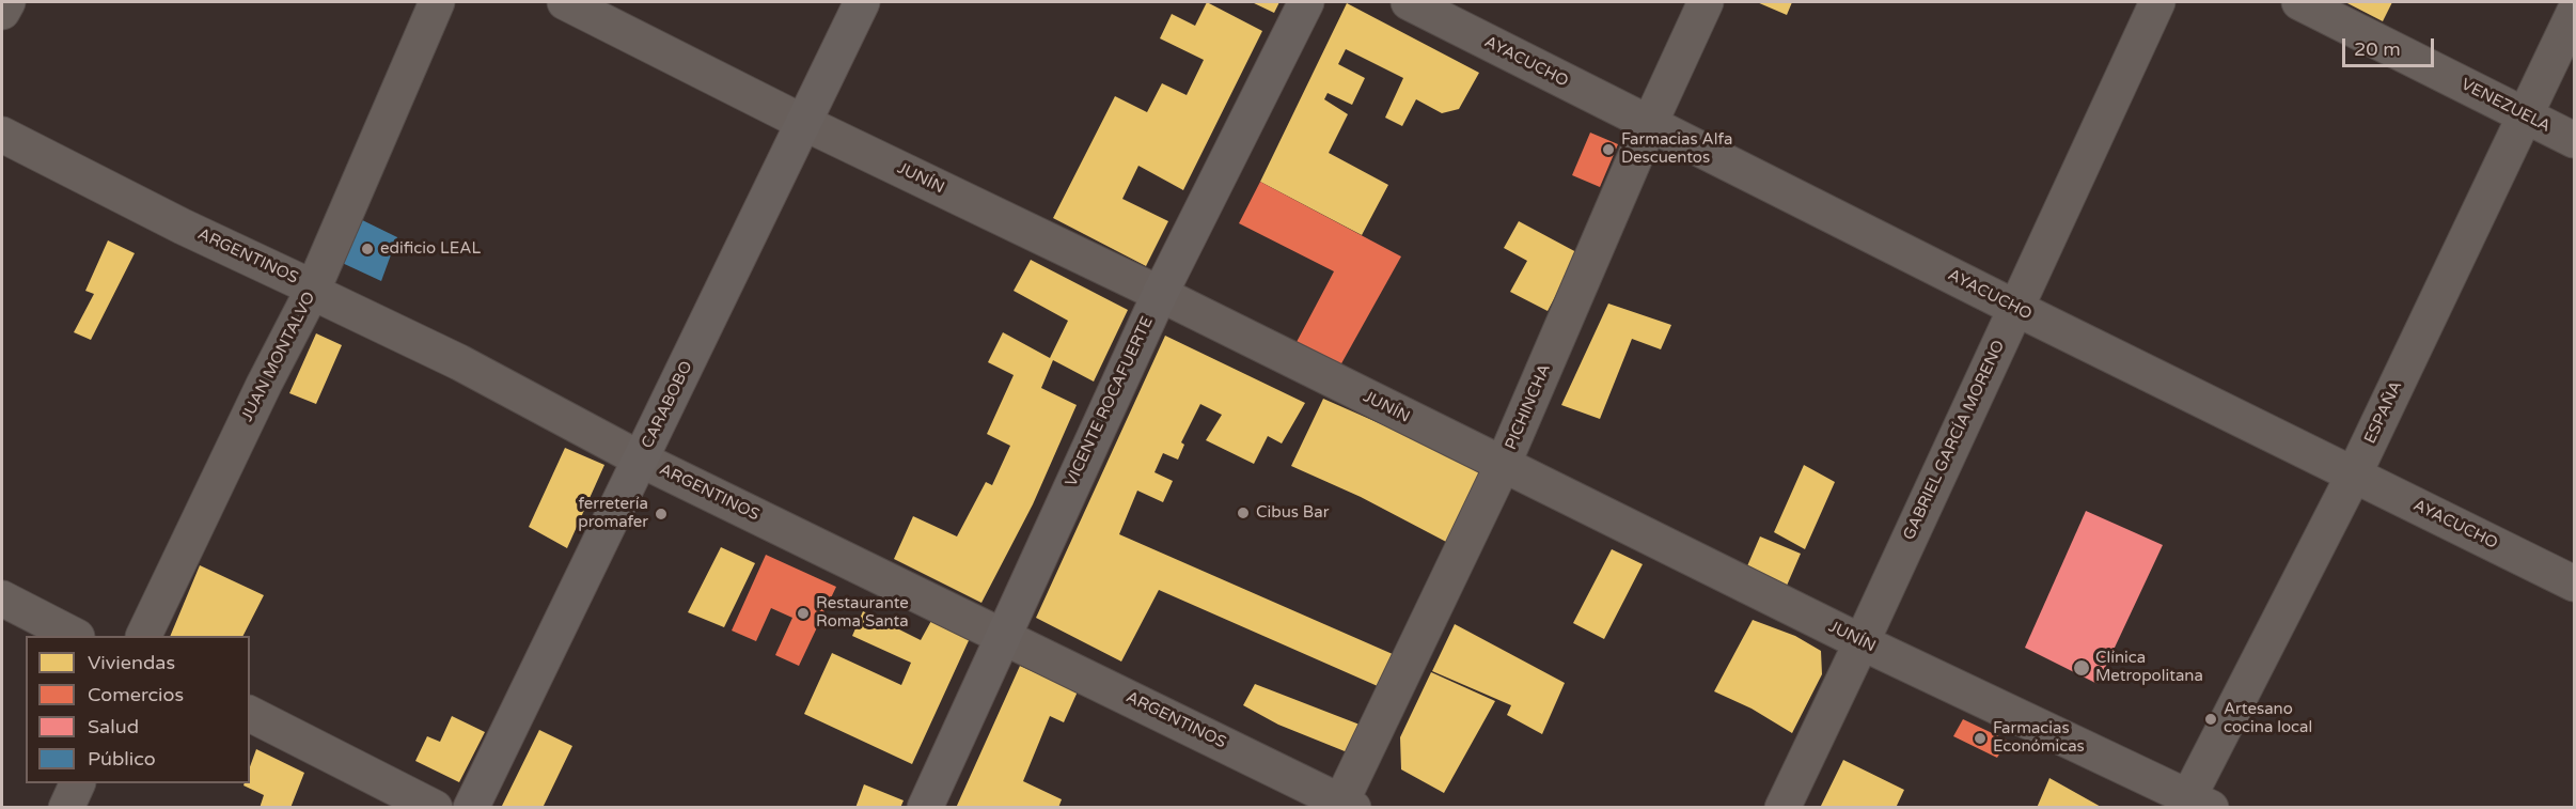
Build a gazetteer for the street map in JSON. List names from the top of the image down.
{
  "streets": {
    "main road": ["VICENTE ROCAFUERTE", "CARABOBO"],
    "street": [
      "AYACUCHO",
      "VENEZUELA",
      "JUNÍN",
      "ARGENTINOS",
      "JUAN MONTALVO",
      "PICHINCHA",
      "ESPAÑA",
      "GABRIEL GARCÍA MORENO"
    ]
  },
  "crossings": [
    ["AYACUCHO", "PICHINCHA"],
    ["AYACUCHO", "ESPAÑA"],
    ["AYACUCHO", "GABRIEL GARCÍA MORENO"],
    ["VENEZUELA", "ESPAÑA"],
    ["JUNÍN", "VICENTE ROCAFUERTE"],
    ["JUNÍN", "CARABOBO"],
    ["JUNÍN", "PICHINCHA"],
    ["JUNÍN", "ESPAÑA"],
    ["JUNÍN", "GABRIEL GARCÍA MORENO"],
    ["ARGENTINOS", "JUAN MONTALVO"],
    ["ARGENTINOS", "VICENTE ROCAFUERTE"],
    ["ARGENTINOS", "CARABOBO"],
    ["ARGENTINOS", "PICHINCHA"]
  ],
  "places": [
    "Farmacias Alfa Descuentos",
    "edificio LEAL",
    "Cibus Bar",
    "ferretería promafer",
    "Restaurante Roma Santa",
    "Clínica Metropolitana",
    "Artesano cocina local",
    "Farmacias Económicas"
  ],
  "legend": [
    "Viviendas",
    "Comercios",
    "Salud",
    "Público"
  ],
  "scale_bar": "20 m"
}
